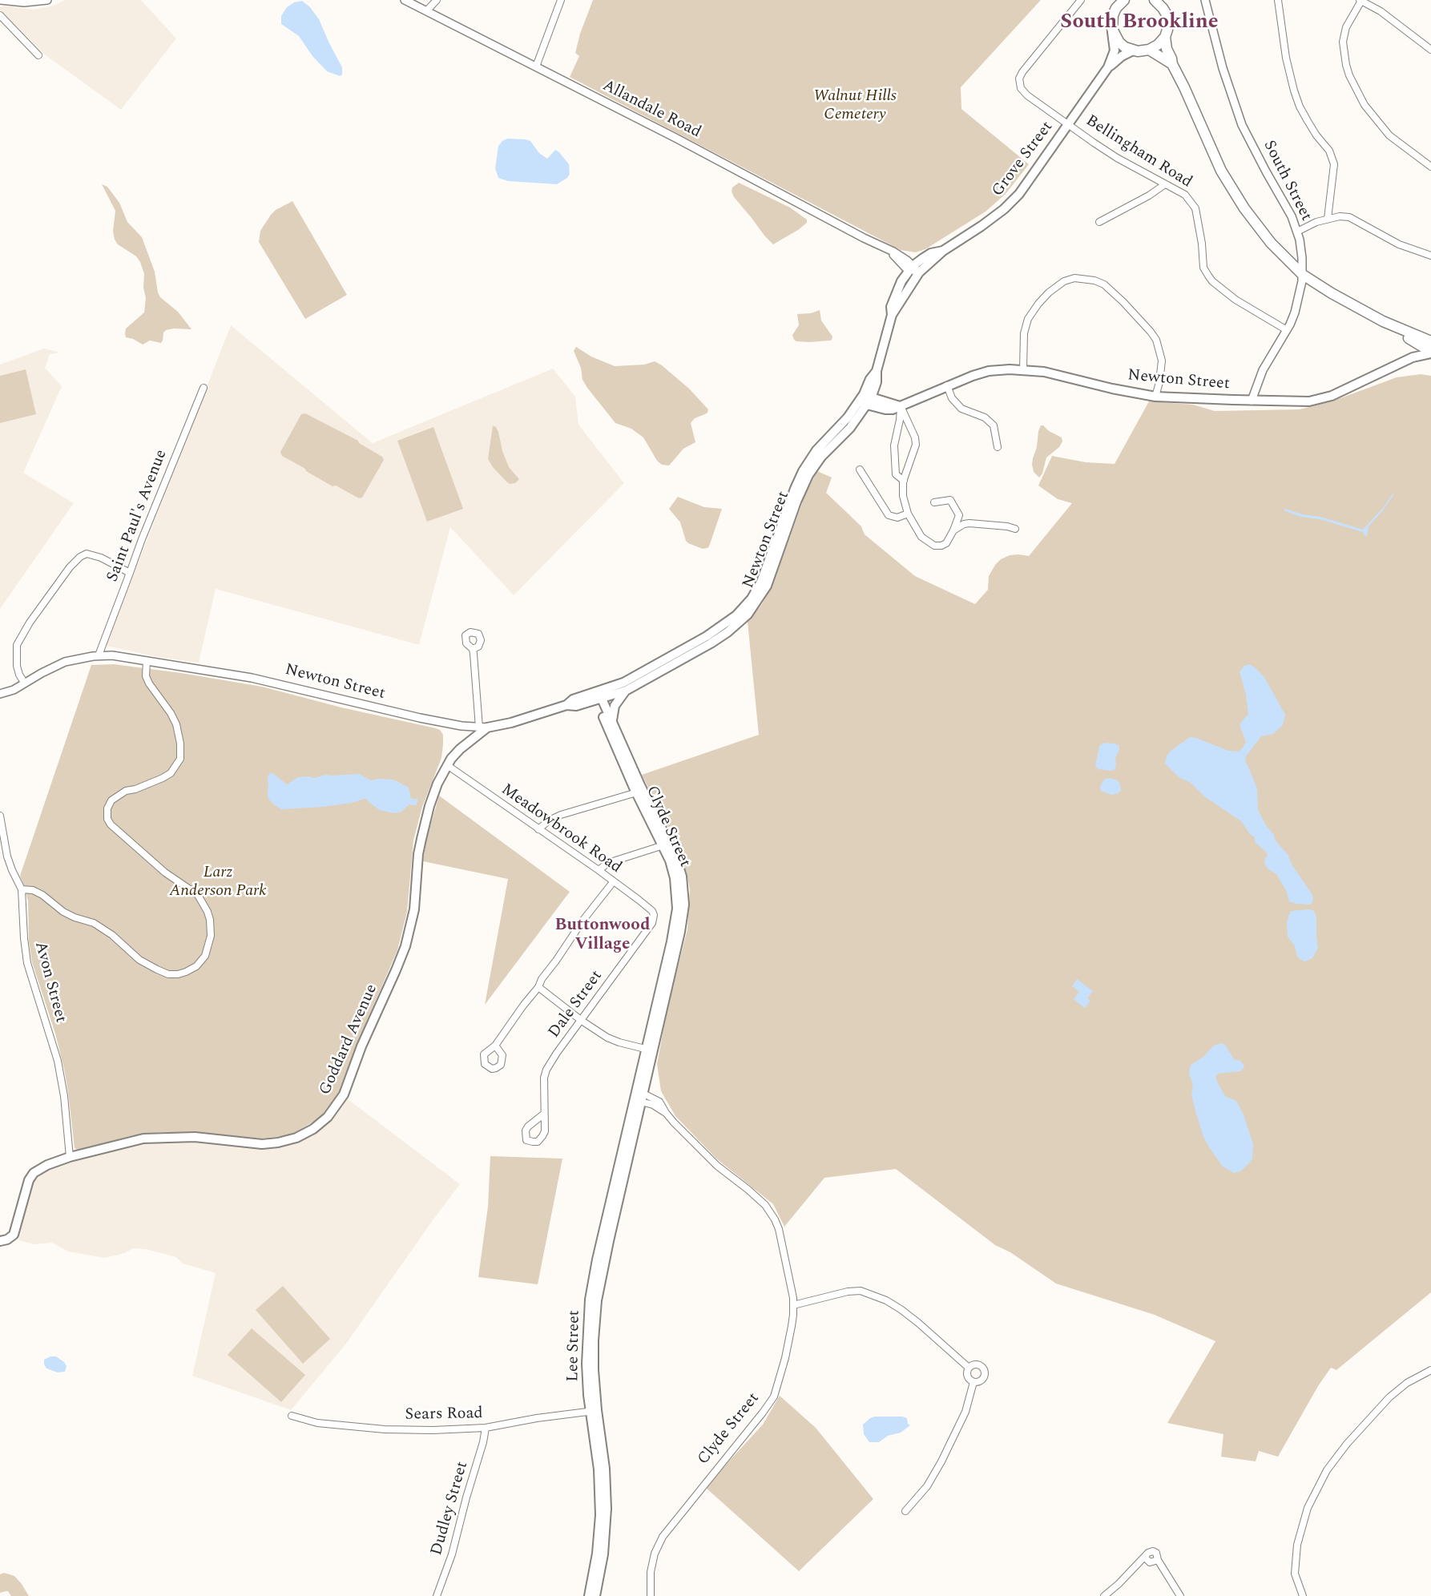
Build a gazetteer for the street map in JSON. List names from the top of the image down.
{
  "streets": {
    "main road": [
      "Grove Street",
      "Newton Street",
      "Clyde Street",
      "Goddard Avenue",
      "Lee Street"
    ],
    "street": [
      "Allandale Road",
      "Bellingham Road",
      "South Street",
      "Saint Paul's Avenue",
      "Meadowbrook Road",
      "Avon Street",
      "Dale Street",
      "Sears Road",
      "Dudley Street"
    ]
  },
  "crossings": [
    ["Allandale Road", "Grove Street"],
    ["Bellingham Road", "Grove Street"],
    ["Bellingham Road", "South Street"],
    ["Grove Street", "Newton Street"],
    ["South Street", "Newton Street"],
    ["Newton Street", "Saint Paul's Avenue"],
    ["Newton Street", "Clyde Street"],
    ["Newton Street", "Goddard Avenue"],
    ["Clyde Street", "Lee Street"],
    ["Meadowbrook Road", "Dale Street"],
    ["Meadowbrook Road", "Goddard Avenue"],
    ["Avon Street", "Goddard Avenue"],
    ["Lee Street", "Sears Road"],
    ["Sears Road", "Dudley Street"]
  ],
  "districts": ["South Brookline", "Buttonwood Village"],
  "parks": ["Walnut Hills Cemetery", "Larz Anderson Park"]
}
